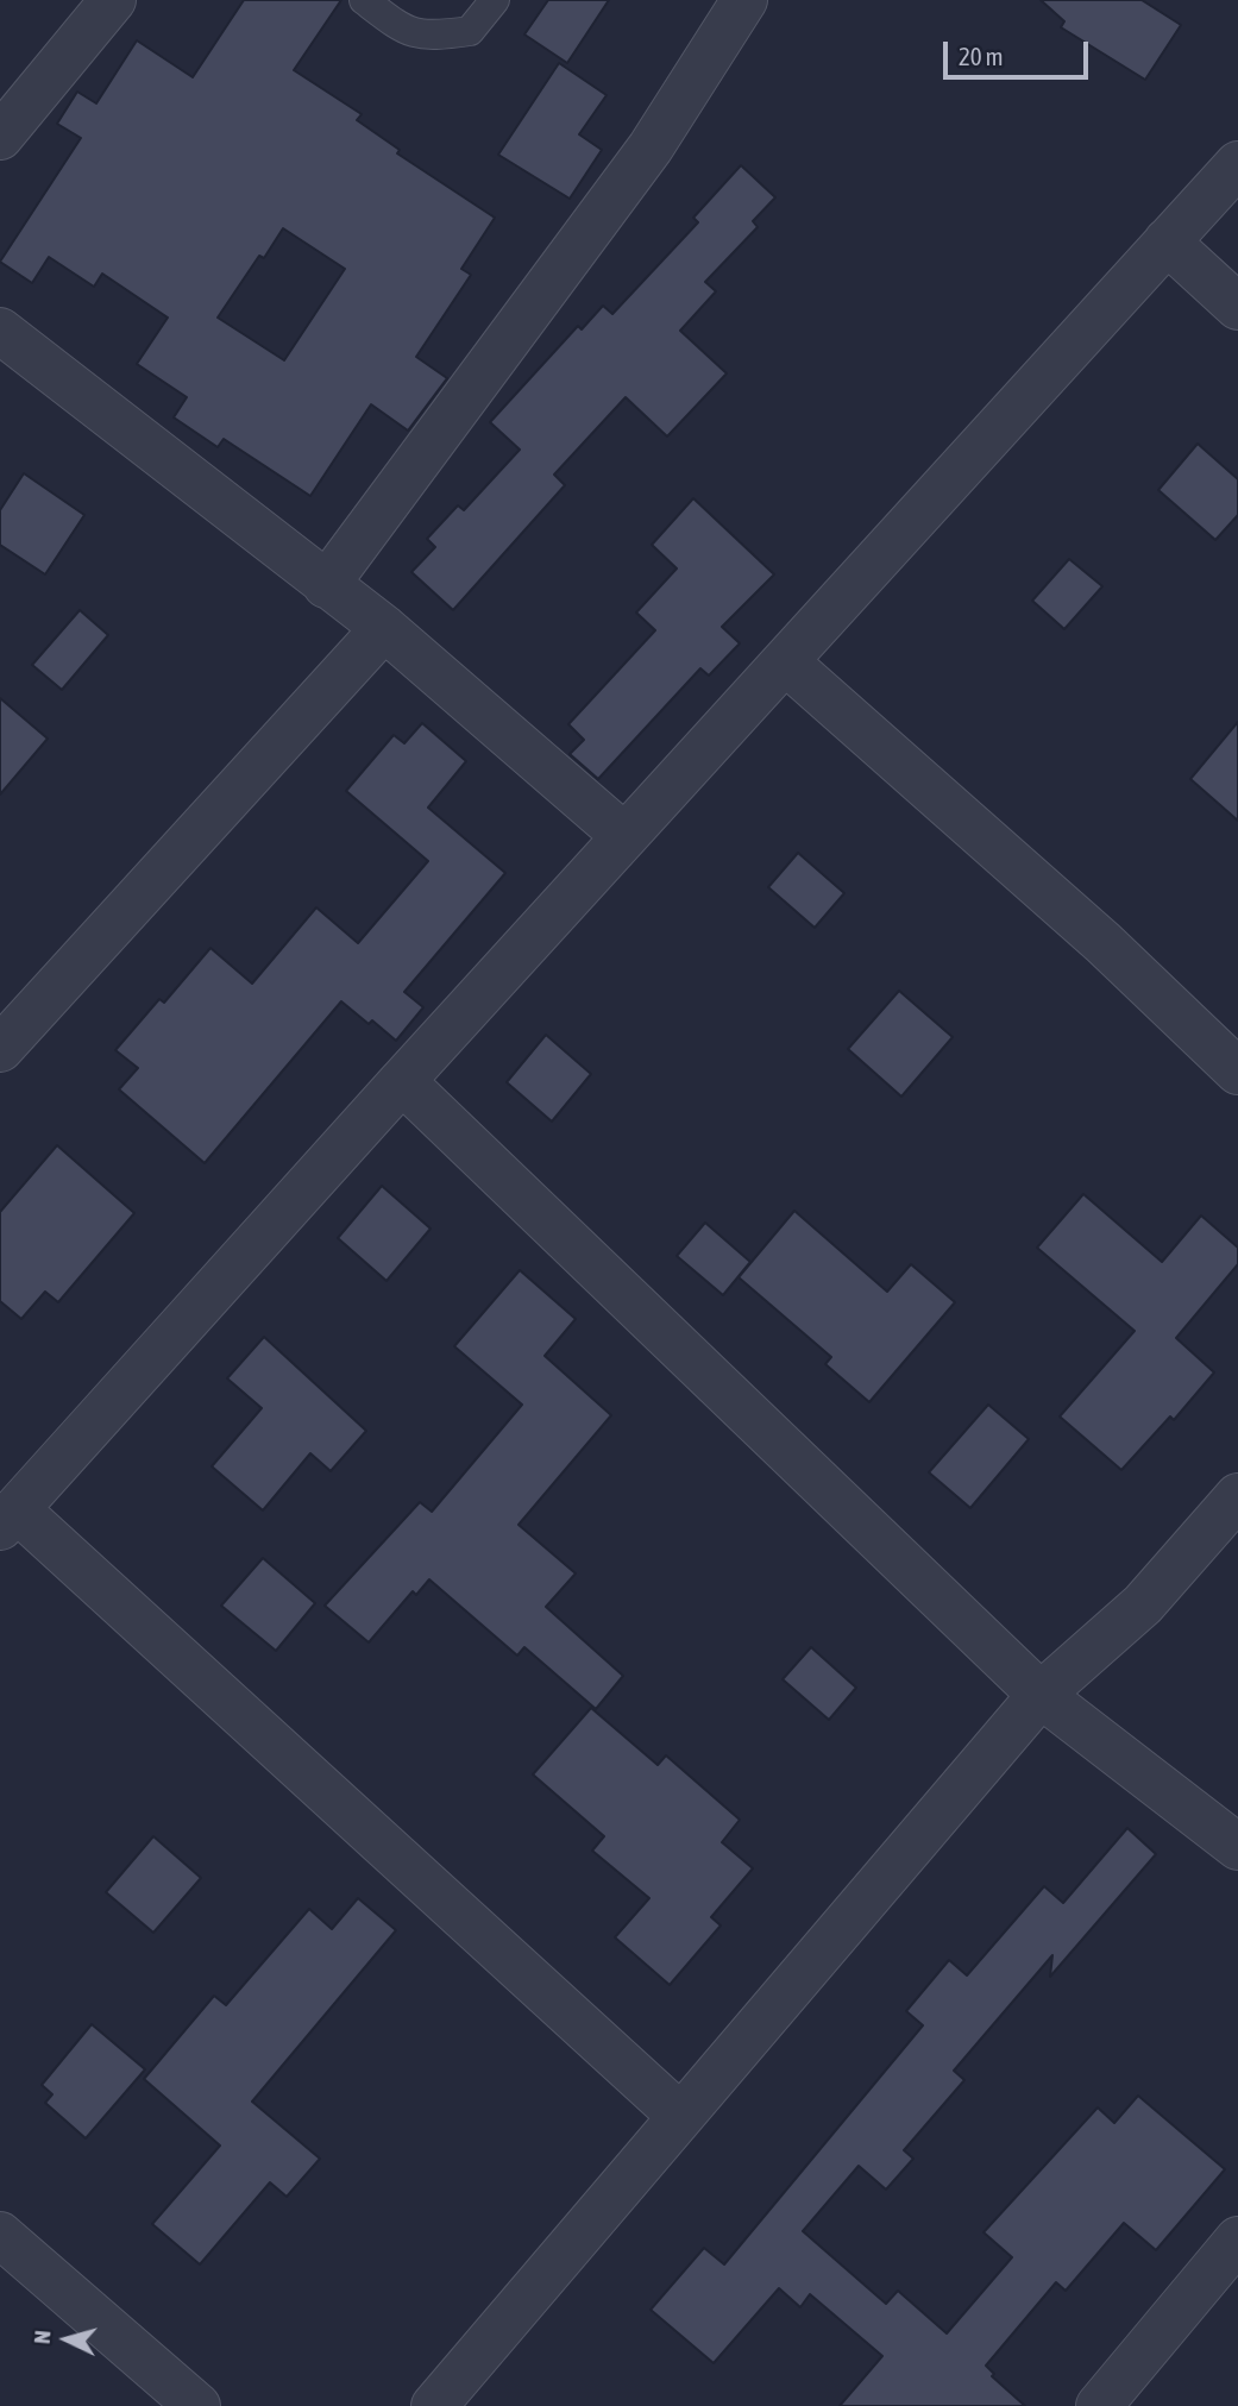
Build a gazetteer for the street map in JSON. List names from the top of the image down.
{
  "scale_bar": "20 m",
  "north": "left"
}
